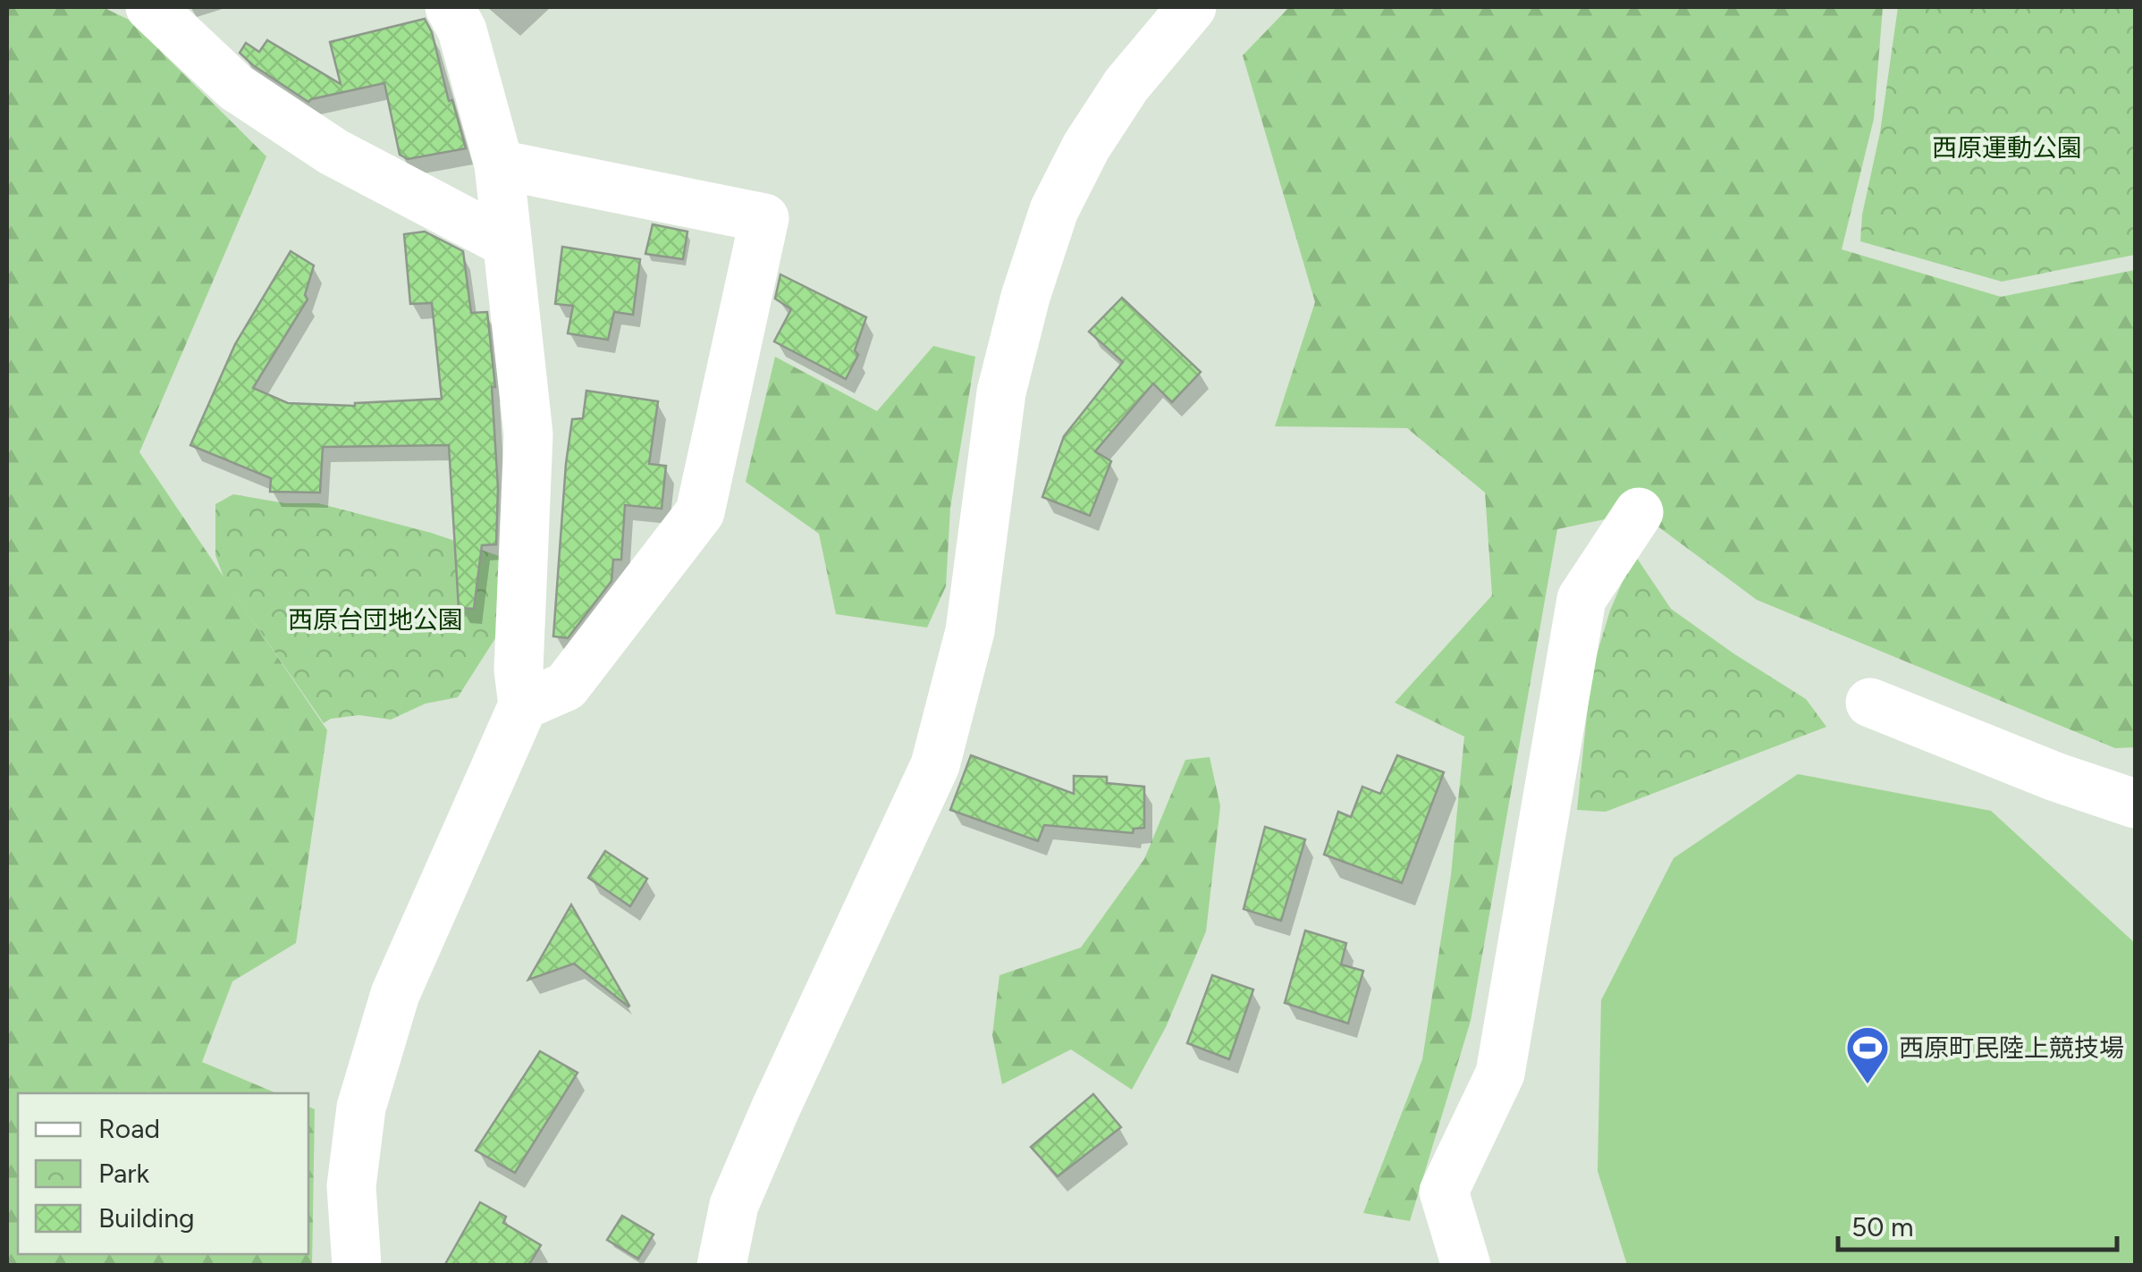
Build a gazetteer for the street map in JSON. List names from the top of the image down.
{
  "parks": ["西原運動公園", "西原台団地公園"],
  "places": {
    "sports": ["西原町民陸上競技場"]
  },
  "legend": ["Road", "Park", "Building"],
  "scale_bar": "50 m"
}
